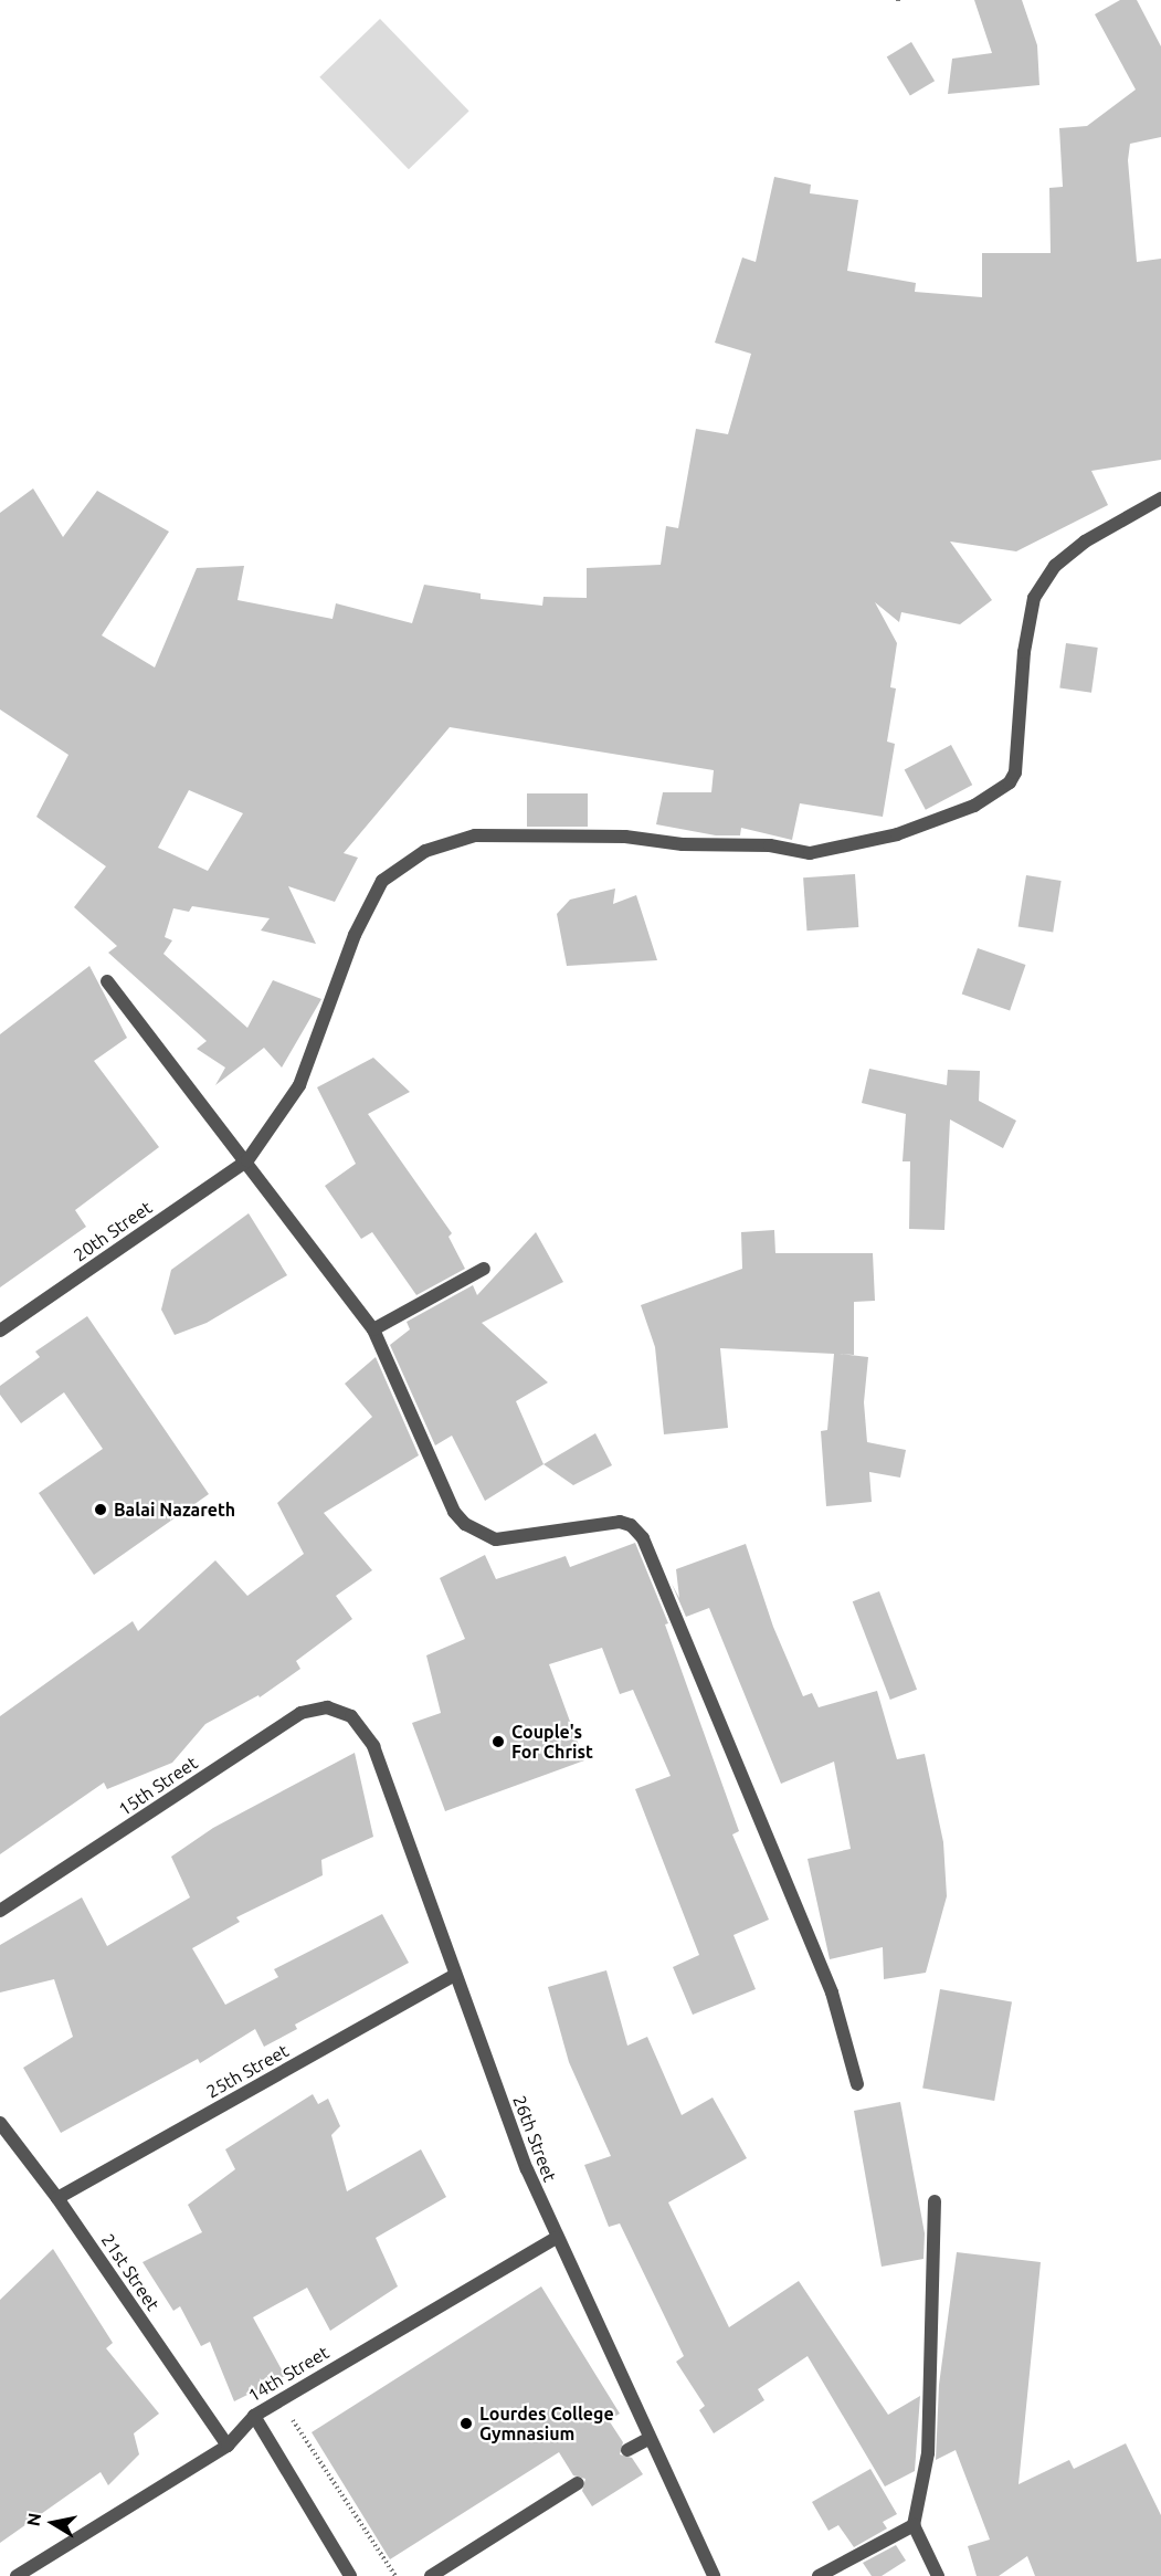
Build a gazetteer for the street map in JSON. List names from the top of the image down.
{
  "streets": {
    "street": [
      "20th Street",
      "15th Street",
      "25th Street",
      "26th Street",
      "21st Street",
      "14th Street"
    ]
  },
  "crossings": [
    ["15th Street", "26th Street"],
    ["25th Street", "26th Street"],
    ["25th Street", "21st Street"],
    ["26th Street", "14th Street"],
    ["21st Street", "14th Street"]
  ],
  "places": ["Balai Nazareth", "Couple's For Christ", "Lourdes College Gymnasium"],
  "north": "left"
}
